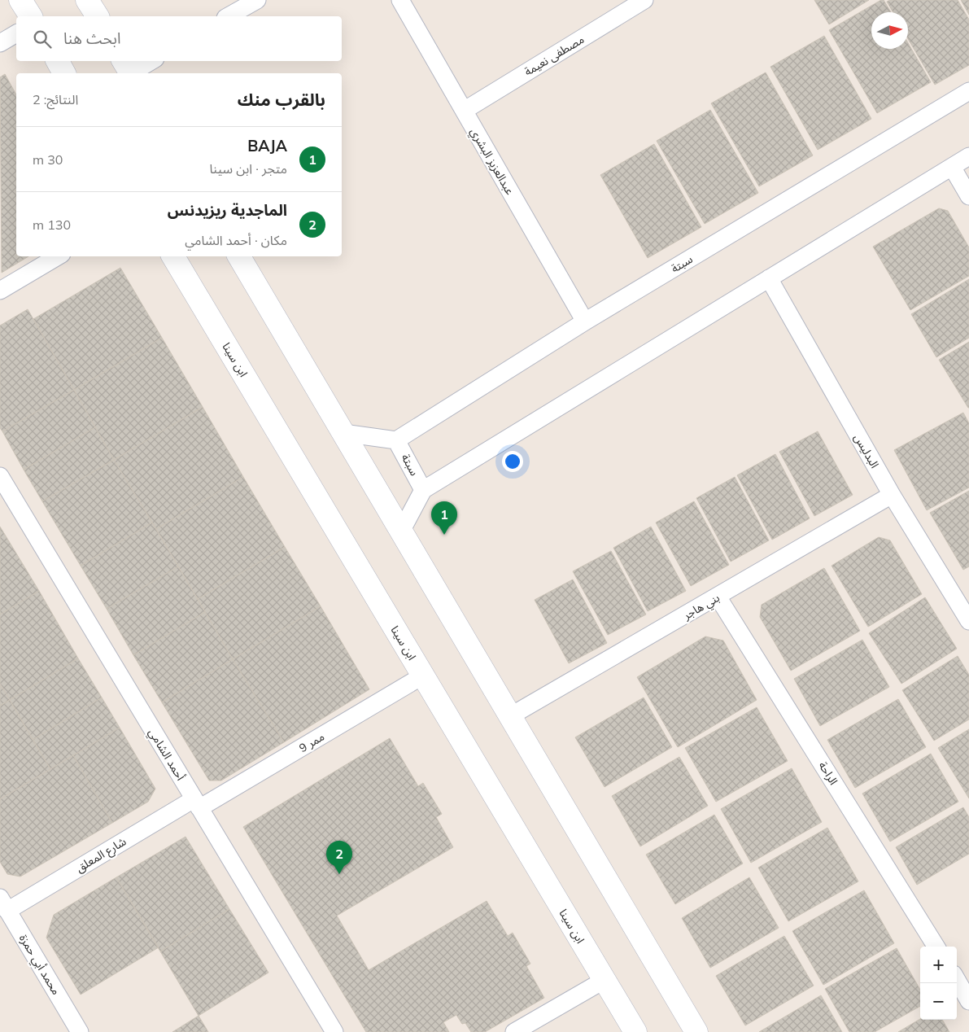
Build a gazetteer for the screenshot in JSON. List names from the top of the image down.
{
  "streets": {
    "street": [
      "مصطفى نعيمة",
      "عبدالعزيز البشري",
      "سبتة",
      "ابن سينا",
      "البدليس",
      "بني هاجر",
      "ممر 9",
      "أحمد الشامي",
      "الراحة",
      "شارع المعلق",
      "محمد أبي حمزة"
    ]
  },
  "crossings": [
    ["مصطفى نعيمة", "عبدالعزيز البشري"],
    ["عبدالعزيز البشري", "سبتة"],
    ["ابن سينا", "ممر 9"],
    ["البدليس", "بني هاجر"],
    ["بني هاجر", "الراحة"],
    ["ممر 9", "أحمد الشامي"],
    ["ممر 9", "شارع المعلق"],
    ["أحمد الشامي", "شارع المعلق"],
    ["شارع المعلق", "محمد أبي حمزة"]
  ],
  "north": "right",
  "page": {
    "search": "ابحث هنا",
    "heading": ["بالقرب منك", "النتائج: 2"],
    "list": [
      {
        "mark": "1",
        "name": "BAJA",
        "note": "متجر · ابن سينا",
        "value": "30 m"
      },
      {
        "mark": "2",
        "name": "الماجدية ريزيدنس",
        "note": "مكان · أحمد الشامي",
        "value": "130 m"
      }
    ],
    "pins": ["1", "2"],
    "map_buttons": ["+", "−"]
  }
}
